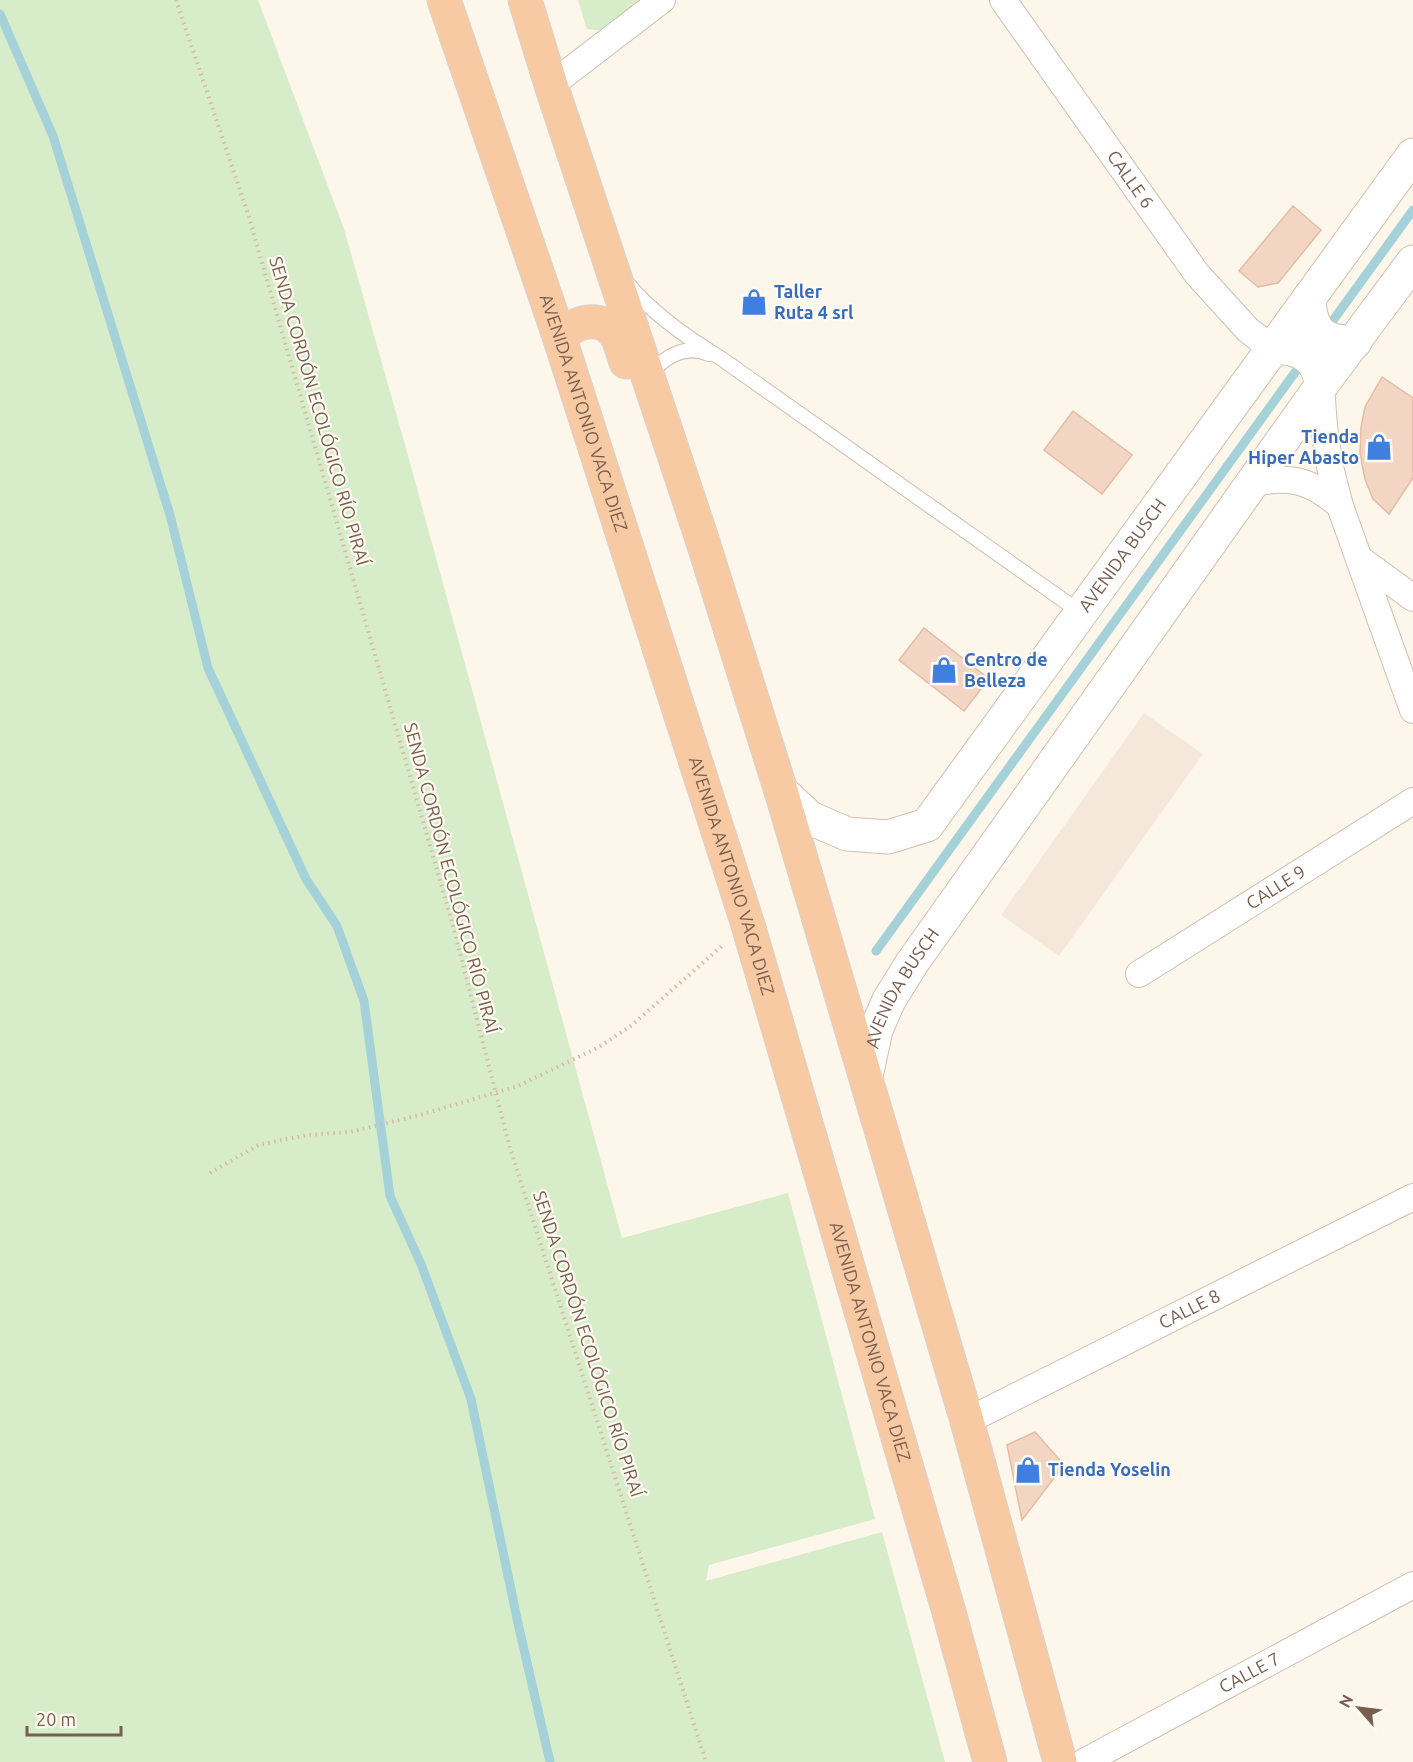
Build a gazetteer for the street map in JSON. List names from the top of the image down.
{
  "streets": {
    "highway": ["AVENIDA ANTONIO VACA DIEZ"],
    "main road": ["AVENIDA BUSCH"],
    "street": [
      "CALLE 6",
      "CALLE 9",
      "CALLE 8",
      "CALLE 7"
    ],
    "path": ["SENDA CORDÓN ECOLÓGICO RÍO PIRAÍ"]
  },
  "crossings": [
    ["CALLE 6", "AVENIDA BUSCH"]
  ],
  "places": {
    "shop": [
      "Taller Ruta 4 srl",
      "Tienda Hiper Abasto",
      "Centro de Belleza",
      "Tienda Yoselin"
    ]
  },
  "scale_bar": "20 m",
  "north": "top left"
}
